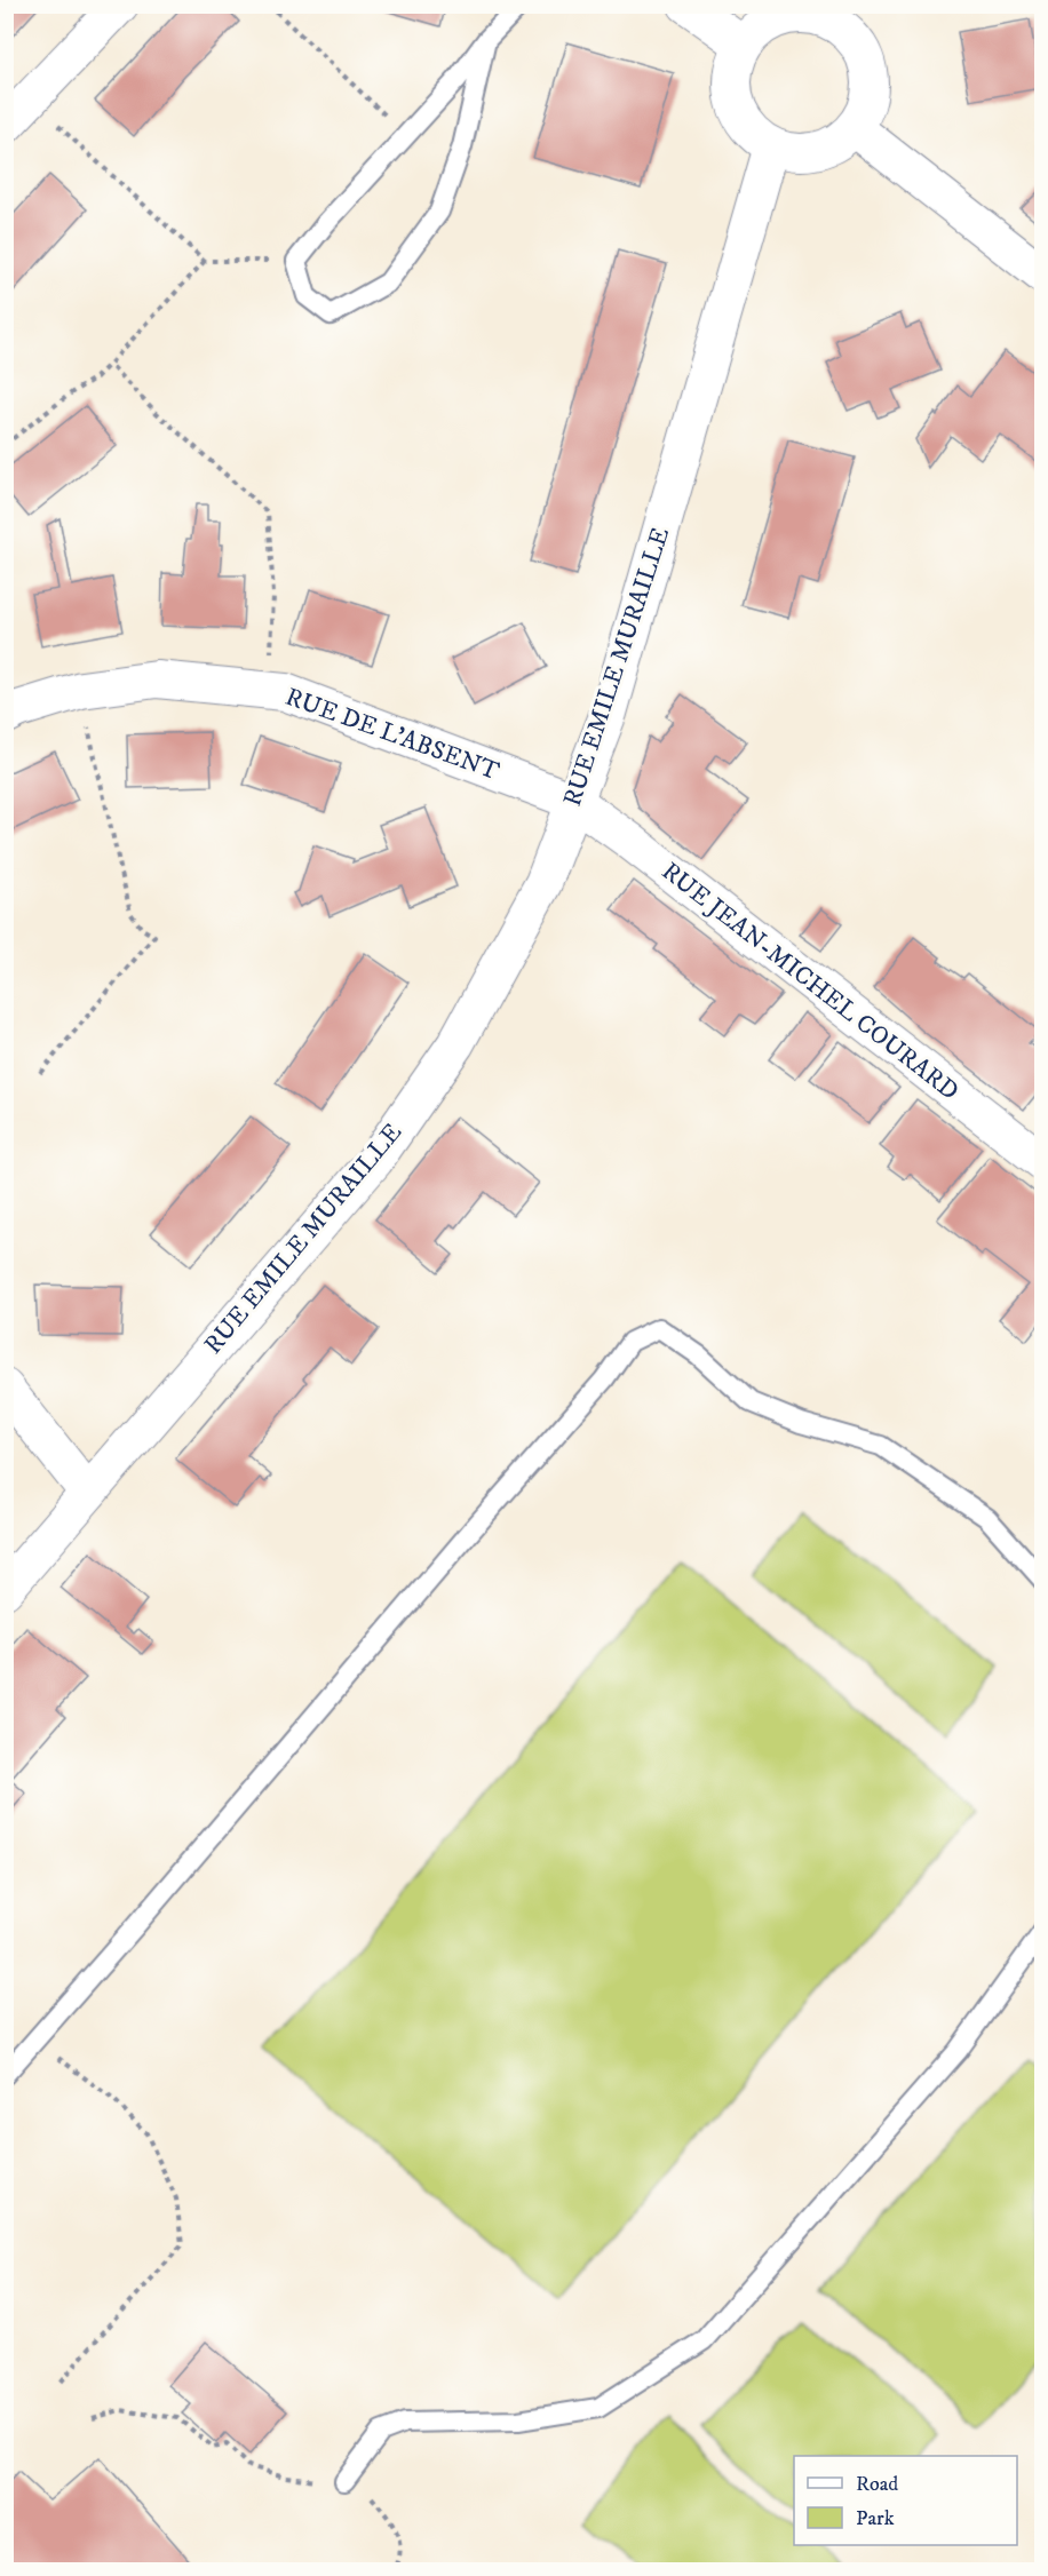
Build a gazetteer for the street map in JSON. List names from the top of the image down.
{
  "streets": {
    "street": ["RUE EMILE MURAILLE", "RUE DE L'ABSENT", "RUE JEAN-MICHEL COURARD"]
  },
  "crossings": [
    ["RUE EMILE MURAILLE", "RUE DE L'ABSENT"],
    ["RUE EMILE MURAILLE", "RUE JEAN-MICHEL COURARD"],
    ["RUE DE L'ABSENT", "RUE JEAN-MICHEL COURARD"]
  ],
  "legend": ["Road", "Park"]
}
